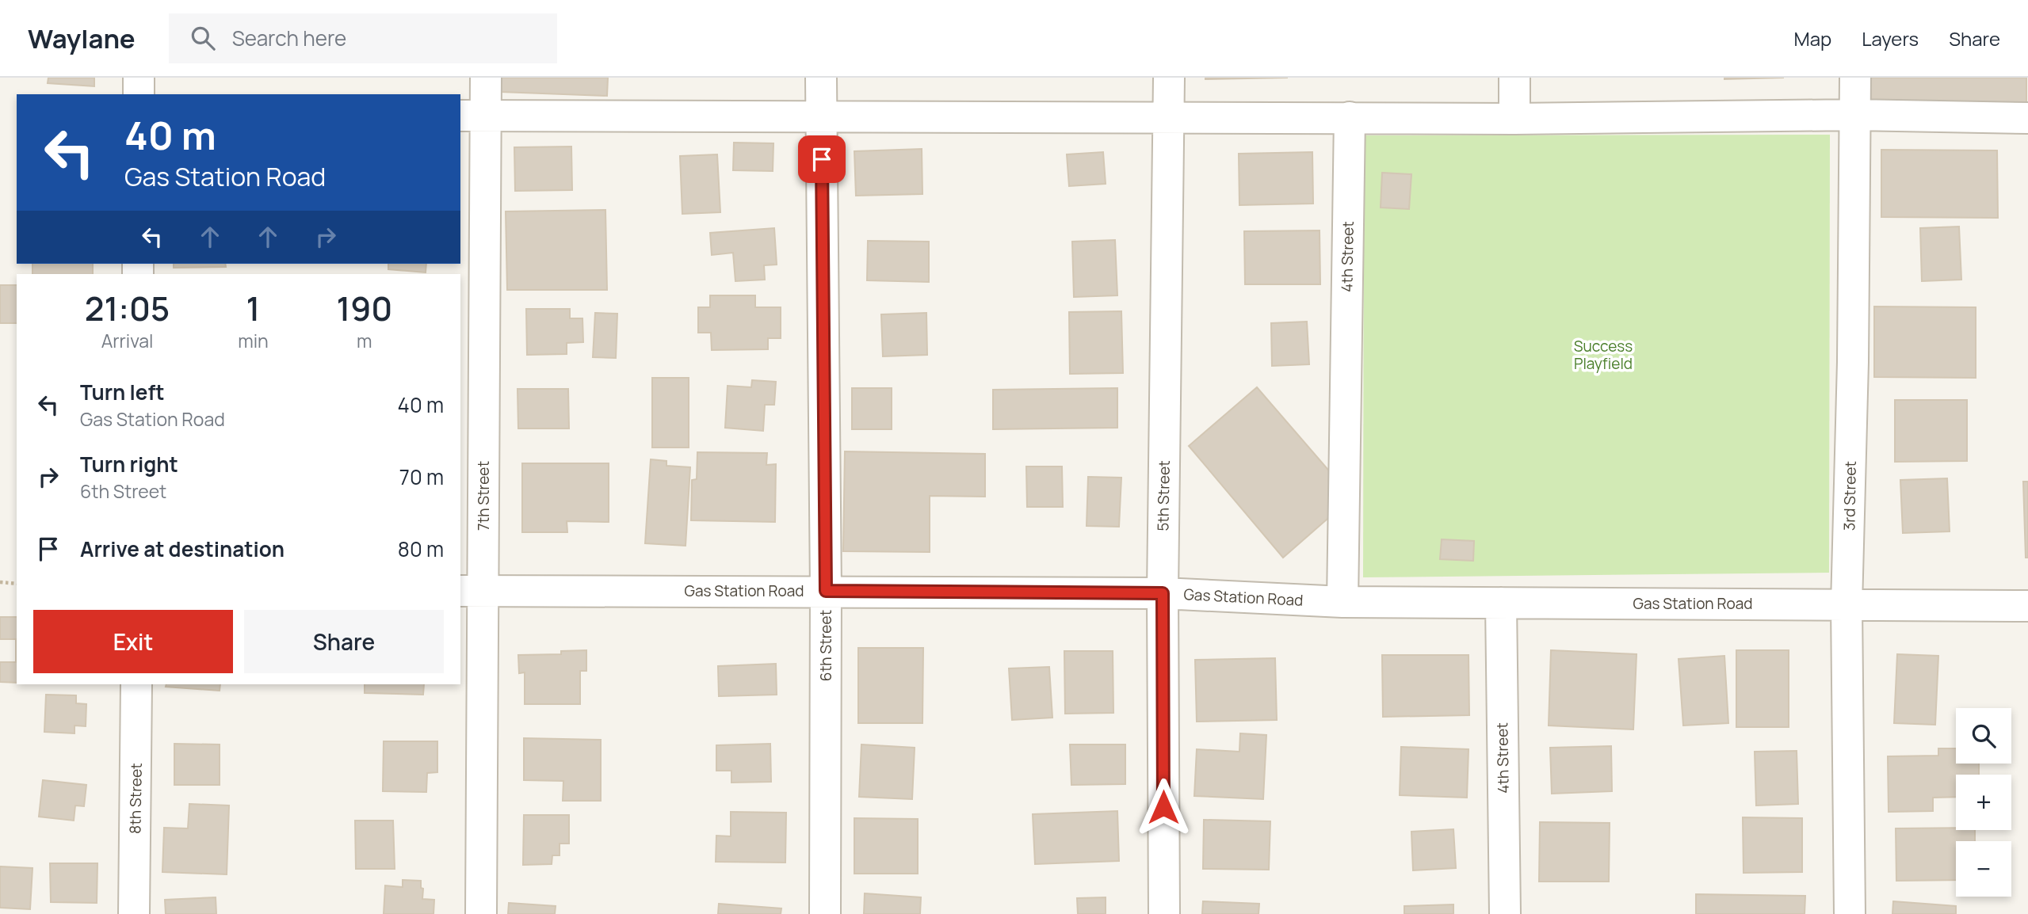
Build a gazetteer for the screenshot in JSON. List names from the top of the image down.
{
  "streets": {
    "street": [
      "4th Street",
      "7th Street",
      "5th Street",
      "3rd Street",
      "Gas Station Road",
      "6th Street",
      "8th Street"
    ]
  },
  "crossings": [
    ["4th Street", "Gas Station Road"],
    ["7th Street", "Gas Station Road"],
    ["5th Street", "Gas Station Road"],
    ["3rd Street", "Gas Station Road"],
    ["Gas Station Road", "6th Street"]
  ],
  "parks": ["Success Playfield"],
  "page": {
    "header": "Waylane",
    "search": "Search here",
    "nav": ["Map", "Layers", "Share"],
    "turn": ["40 m", "Gas Station Road"],
    "eta": [
      "21:05",
      "Arrival",
      "1",
      "min",
      "190",
      "m"
    ],
    "list": [
      {
        "name": "Turn left",
        "note": "Gas Station Road",
        "value": "40 m"
      },
      {
        "name": "Turn right",
        "note": "6th Street",
        "value": "70 m"
      },
      {
        "name": "Arrive at destination",
        "value": "80 m"
      }
    ],
    "buttons": ["Exit", "Share"],
    "map_buttons": ["+", "−"]
  }
}
